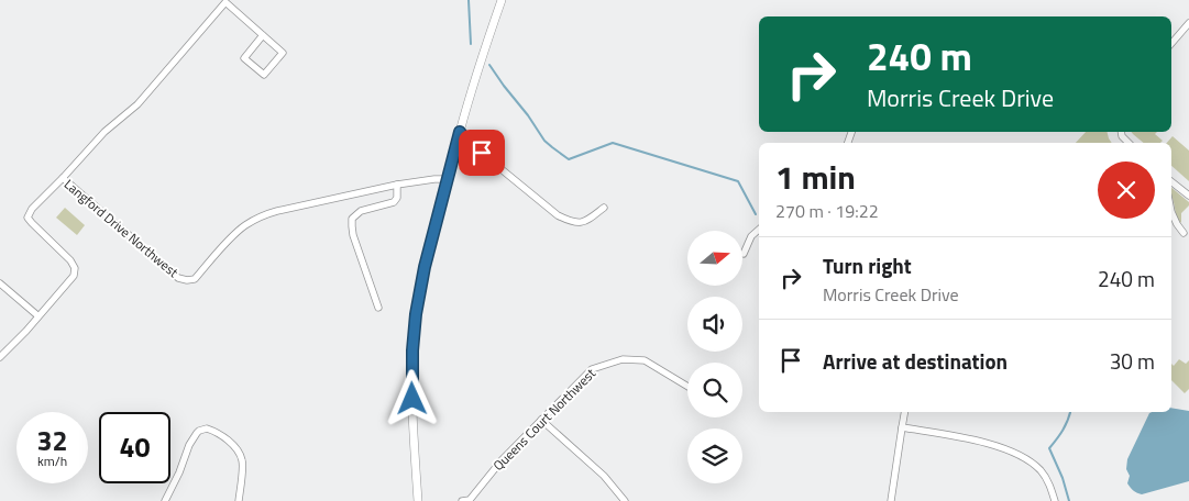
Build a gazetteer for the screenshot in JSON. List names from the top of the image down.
{
  "streets": {
    "street": ["Langford Drive Northwest", "Queens Court Northwest"]
  },
  "north": "right",
  "page": {
    "turn": ["240 m", "Morris Creek Drive"],
    "heading": ["1 min", "270 m · 19:22"],
    "list": [
      {
        "name": "Turn right",
        "note": "Morris Creek Drive",
        "value": "240 m"
      },
      {
        "name": "Arrive at destination",
        "value": "30 m"
      }
    ],
    "speed": "32 km/h",
    "limit": "40"
  }
}
